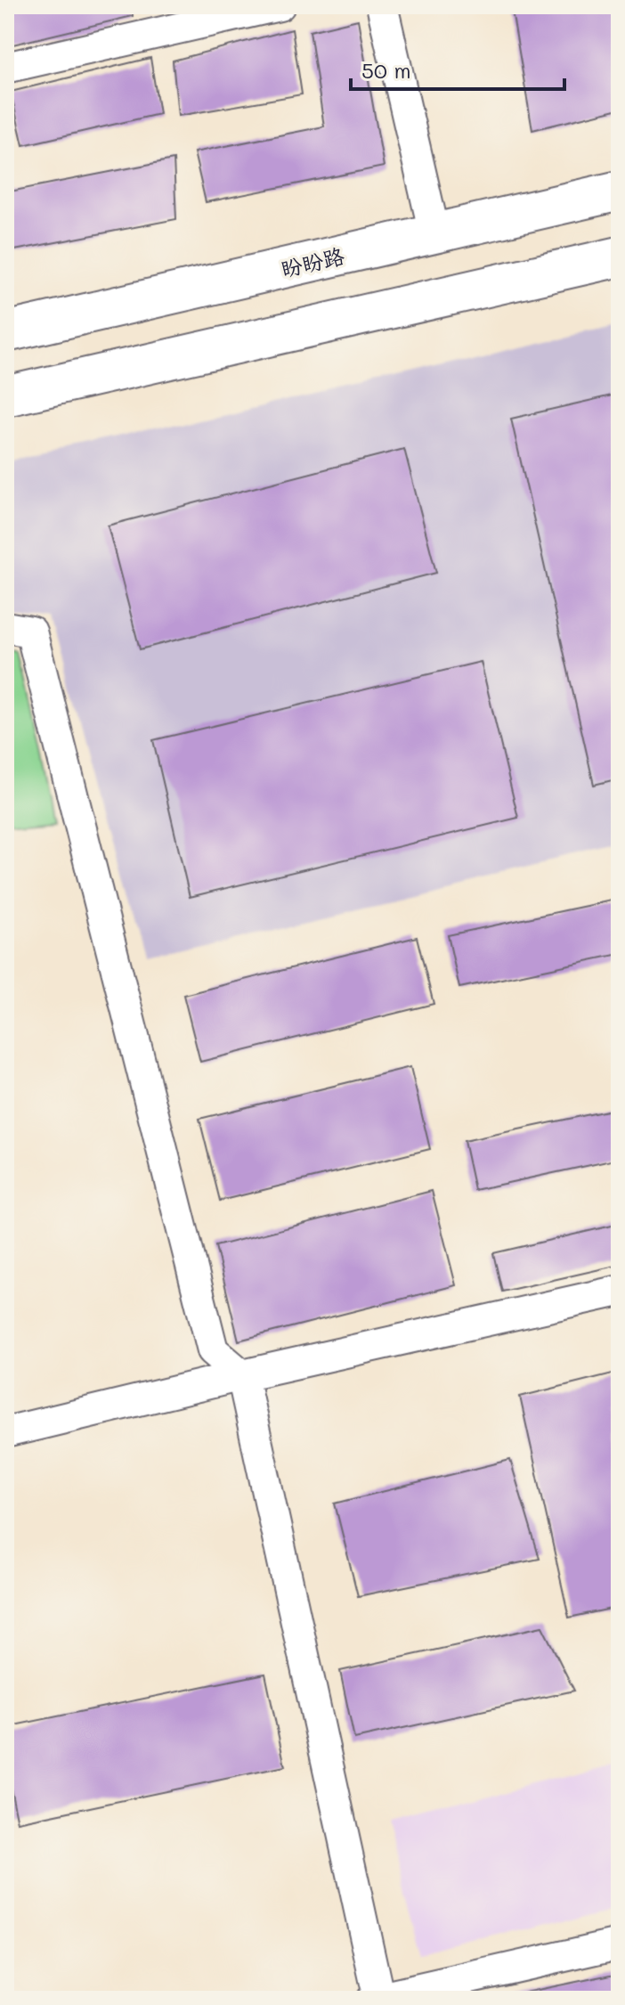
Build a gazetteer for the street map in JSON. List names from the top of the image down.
{
  "streets": {
    "main road": ["盼盼路"]
  },
  "scale_bar": "50 m"
}
